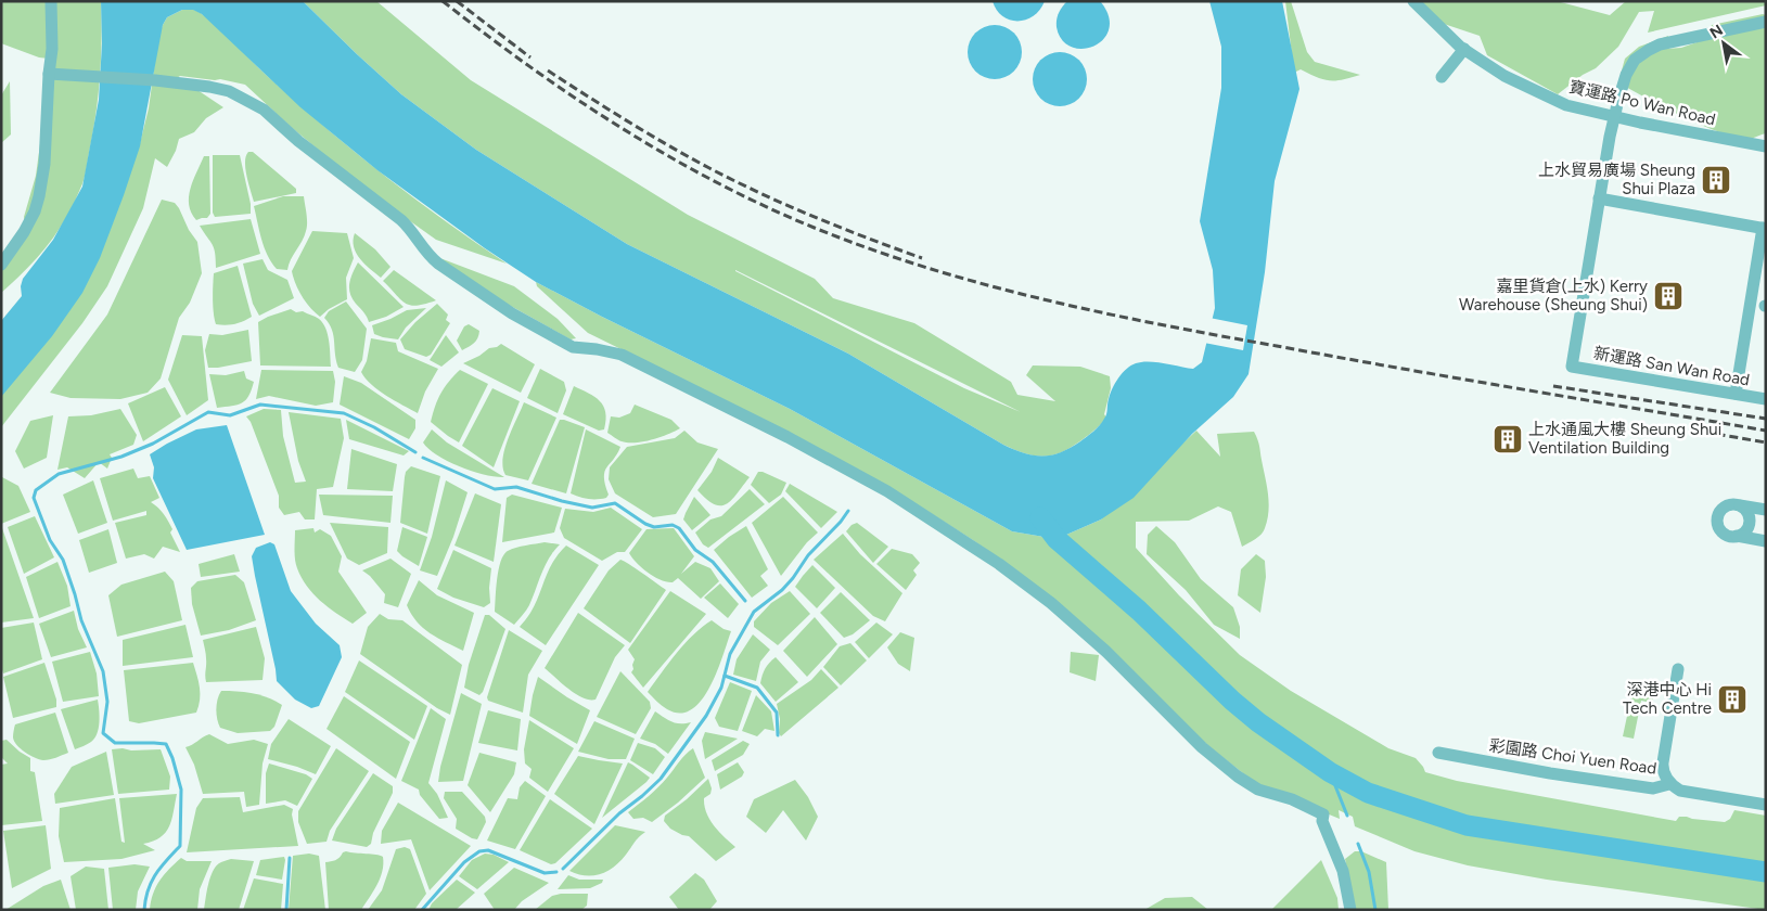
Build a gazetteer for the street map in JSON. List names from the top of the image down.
{
  "streets": {
    "street": ["寶運路 Po Wan Road", "新運路 San Wan Road", "彩園路 Choi Yuen Road"]
  },
  "places": {
    "building": [
      "上水貿易廣場 Sheung Shui Plaza",
      "嘉里貨倉(上水) Kerry Warehouse (Sheung Shui)",
      "上水通風大樓 Sheung Shui Ventilation Building",
      "深港中心 Hi Tech Centre"
    ]
  },
  "north": "top left"
}
